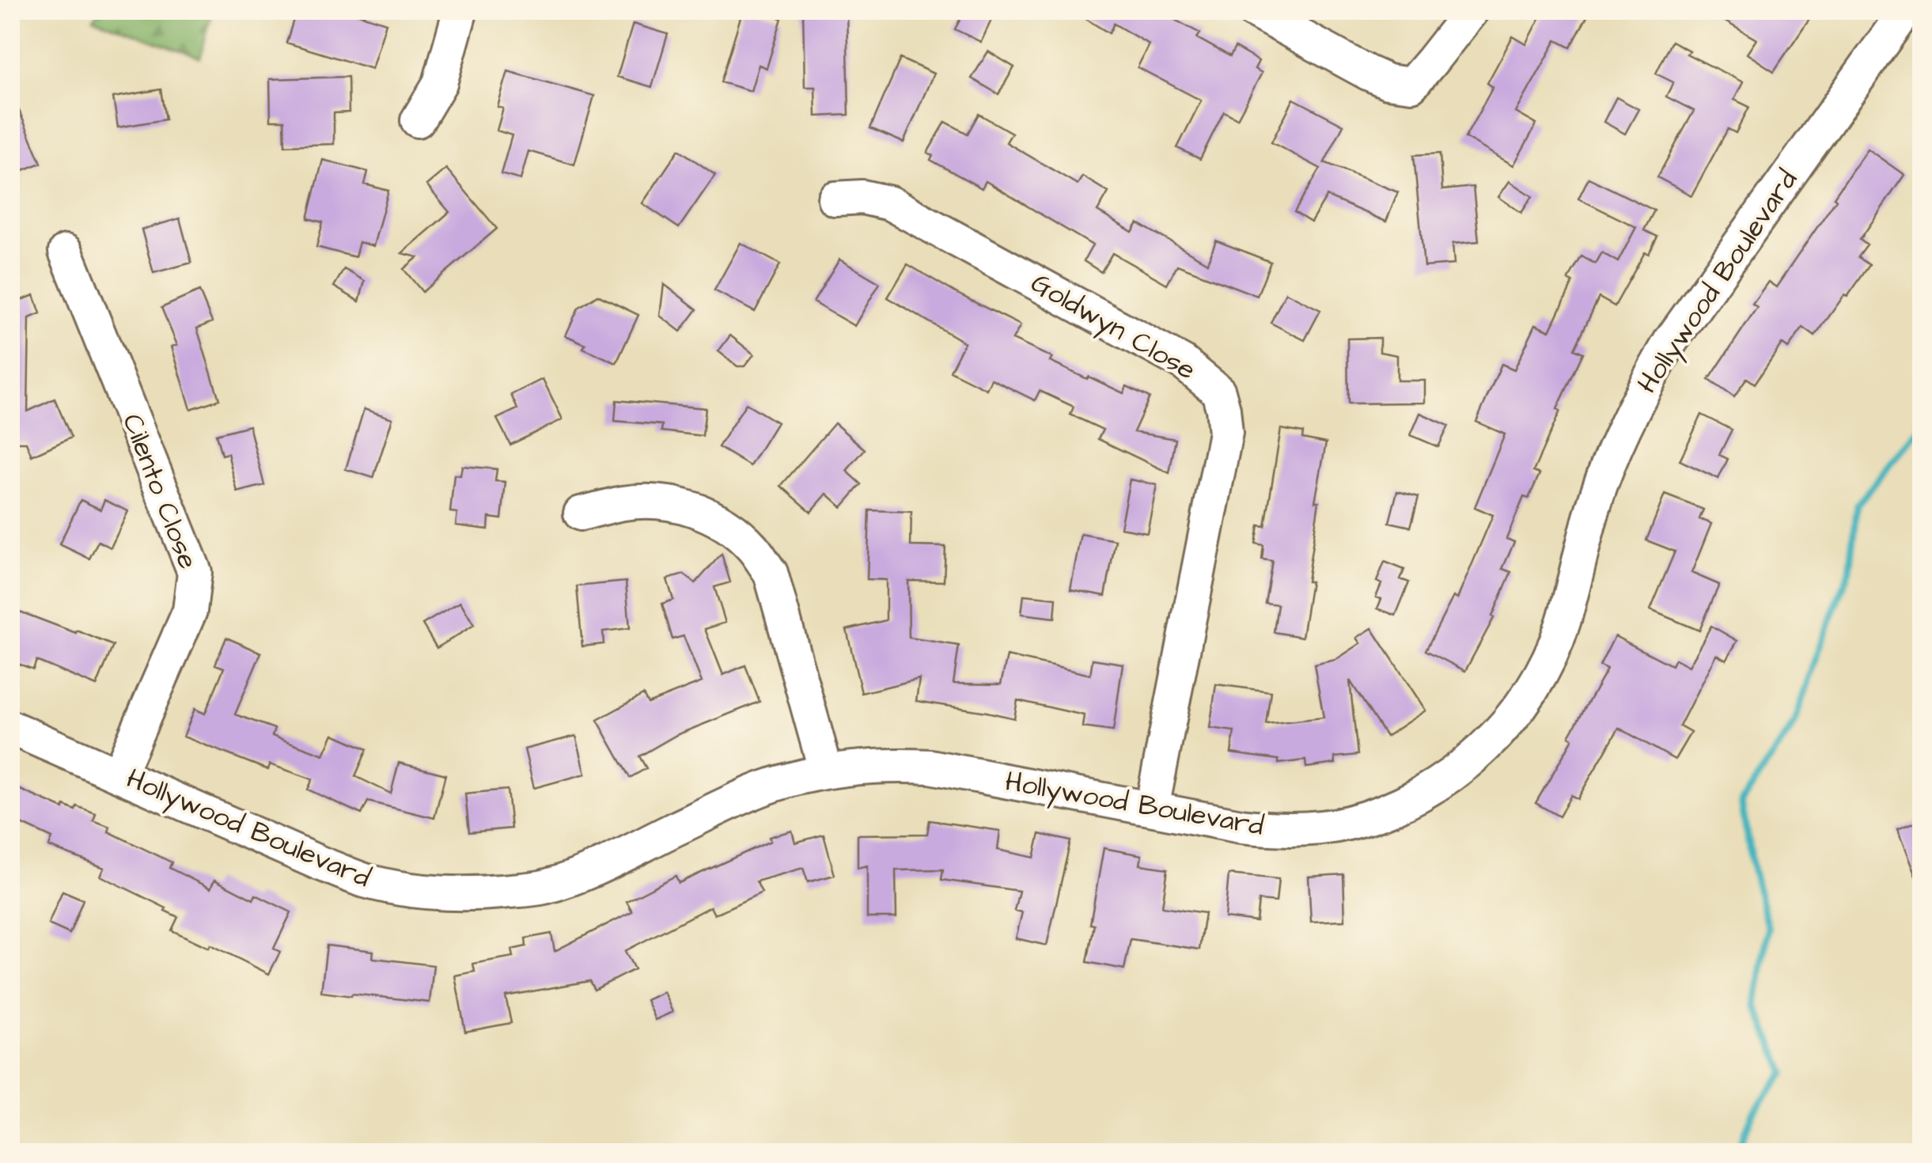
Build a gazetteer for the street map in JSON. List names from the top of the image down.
{
  "streets": {
    "street": ["Hollywood Boulevard", "Goldwyn Close", "Cilento Close"]
  },
  "crossings": [
    ["Hollywood Boulevard", "Goldwyn Close"],
    ["Hollywood Boulevard", "Cilento Close"]
  ]
}
